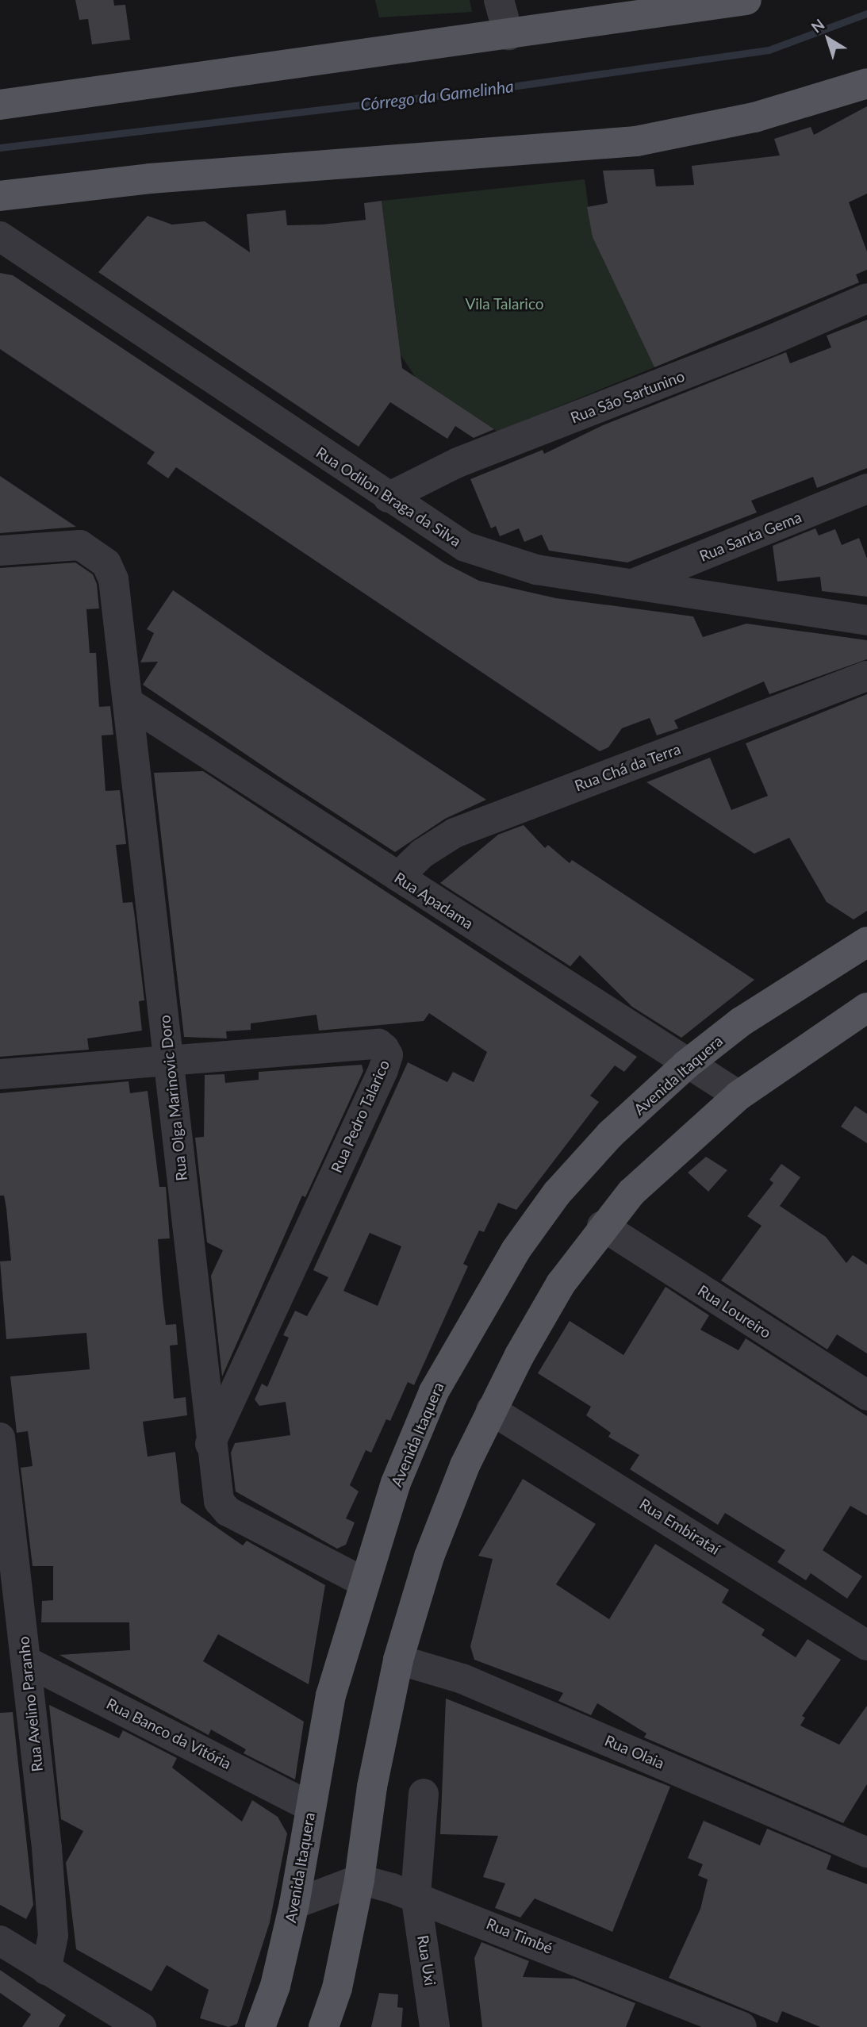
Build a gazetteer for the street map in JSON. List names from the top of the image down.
{
  "streets": {
    "main road": ["Avenida Itaquera"],
    "street": [
      "Rua São Sartunino",
      "Rua Odilon Braga da Silva",
      "Rua Santa Gema",
      "Rua Chá da Terra",
      "Rua Apadama",
      "Rua Olga Marinovic Doro",
      "Rua Pedro Talarico",
      "Rua Loureiro",
      "Rua Embirataí",
      "Rua Avelino Paranho",
      "Rua Banco da Vitória",
      "Rua Olaia",
      "Rua Timbé",
      "Rua Uxi"
    ]
  },
  "crossings": [
    ["Rua São Sartunino", "Rua Odilon Braga da Silva"],
    ["Rua Odilon Braga da Silva", "Rua Santa Gema"],
    ["Rua Chá da Terra", "Rua Apadama"],
    ["Rua Apadama", "Avenida Itaquera"],
    ["Rua Apadama", "Rua Olga Marinovic Doro"],
    ["Avenida Itaquera", "Rua Olga Marinovic Doro"],
    ["Avenida Itaquera", "Rua Banco da Vitória"],
    ["Rua Olga Marinovic Doro", "Rua Pedro Talarico"],
    ["Rua Avelino Paranho", "Rua Banco da Vitória"],
    ["Rua Timbé", "Rua Uxi"]
  ],
  "water": ["Córrego da Gamelinha"],
  "parks": ["Vila Talarico"],
  "north": "top left"
}
